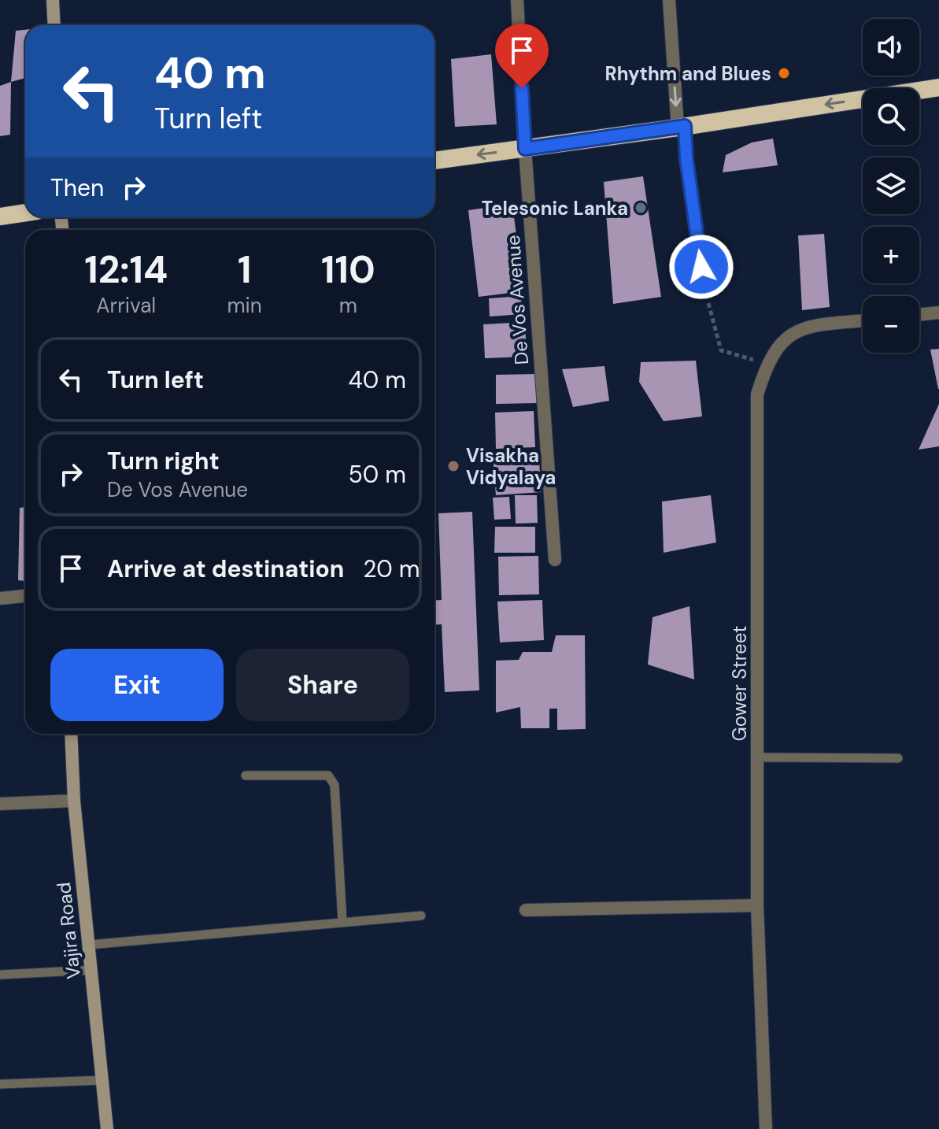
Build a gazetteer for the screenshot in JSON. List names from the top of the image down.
{
  "streets": {
    "main road": ["Vajira Road"],
    "street": ["De Vos Avenue", "Gower Street"]
  },
  "places": ["Rhythm and Blues", "Telesonic Lanka", "Visakha Vidyalaya"],
  "page": {
    "map_buttons": ["+", "−"],
    "turn": ["40 m", "Turn left"],
    "then": "Then",
    "eta": [
      "12:14",
      "Arrival",
      "1",
      "min",
      "110",
      "m"
    ],
    "list": [
      {
        "name": "Turn left",
        "value": "40 m"
      },
      {
        "name": "Turn right",
        "note": "De Vos Avenue",
        "value": "50 m"
      },
      {
        "name": "Arrive at destination",
        "value": "20 m"
      }
    ],
    "buttons": ["Exit", "Share"]
  }
}
